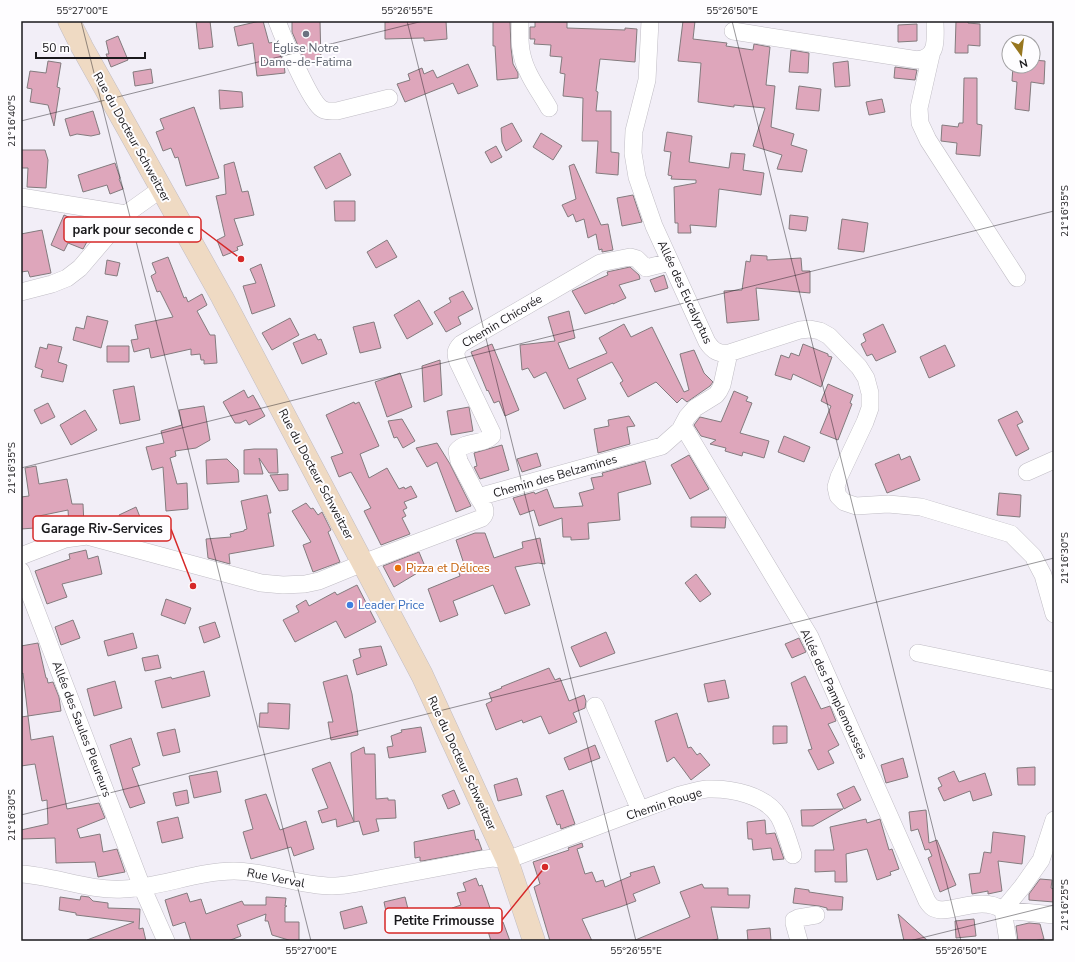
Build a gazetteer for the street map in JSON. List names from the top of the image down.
{
  "streets": {
    "main road": ["Rue du Docteur Schweitzer"],
    "street": [
      "Allée des Eucalyptus",
      "Chemin Chicorée",
      "Chemin des Belzamines",
      "Allée des Pamplemousses",
      "Allée des Saules Pleureurs",
      "Chemin Rouge",
      "Rue Verval"
    ]
  },
  "crossings": [
    ["Rue du Docteur Schweitzer", "Chemin des Belzamines"],
    ["Rue du Docteur Schweitzer", "Chemin Rouge"],
    ["Rue du Docteur Schweitzer", "Rue Verval"],
    ["Allée des Eucalyptus", "Chemin Chicorée"],
    ["Allée des Eucalyptus", "Chemin des Belzamines"],
    ["Chemin Chicorée", "Chemin des Belzamines"],
    ["Chemin des Belzamines", "Allée des Pamplemousses"],
    ["Allée des Saules Pleureurs", "Rue Verval"],
    ["Chemin Rouge", "Rue Verval"]
  ],
  "places": [
    "Église Notre Dame-de-Fatima",
    "park pour seconde c",
    "Pizza et Délices",
    "Garage Riv-Services",
    "Leader Price",
    "Petite Frimousse"
  ],
  "scale_bar": "50 m",
  "north": "bottom",
  "coordinates": [
    "55°27'00\"E",
    "55°26'55\"E",
    "55°26'50\"E",
    "21°16'40\"S",
    "21°16'35\"S",
    "21°16'30\"S",
    "21°16'25\"S"
  ]
}
